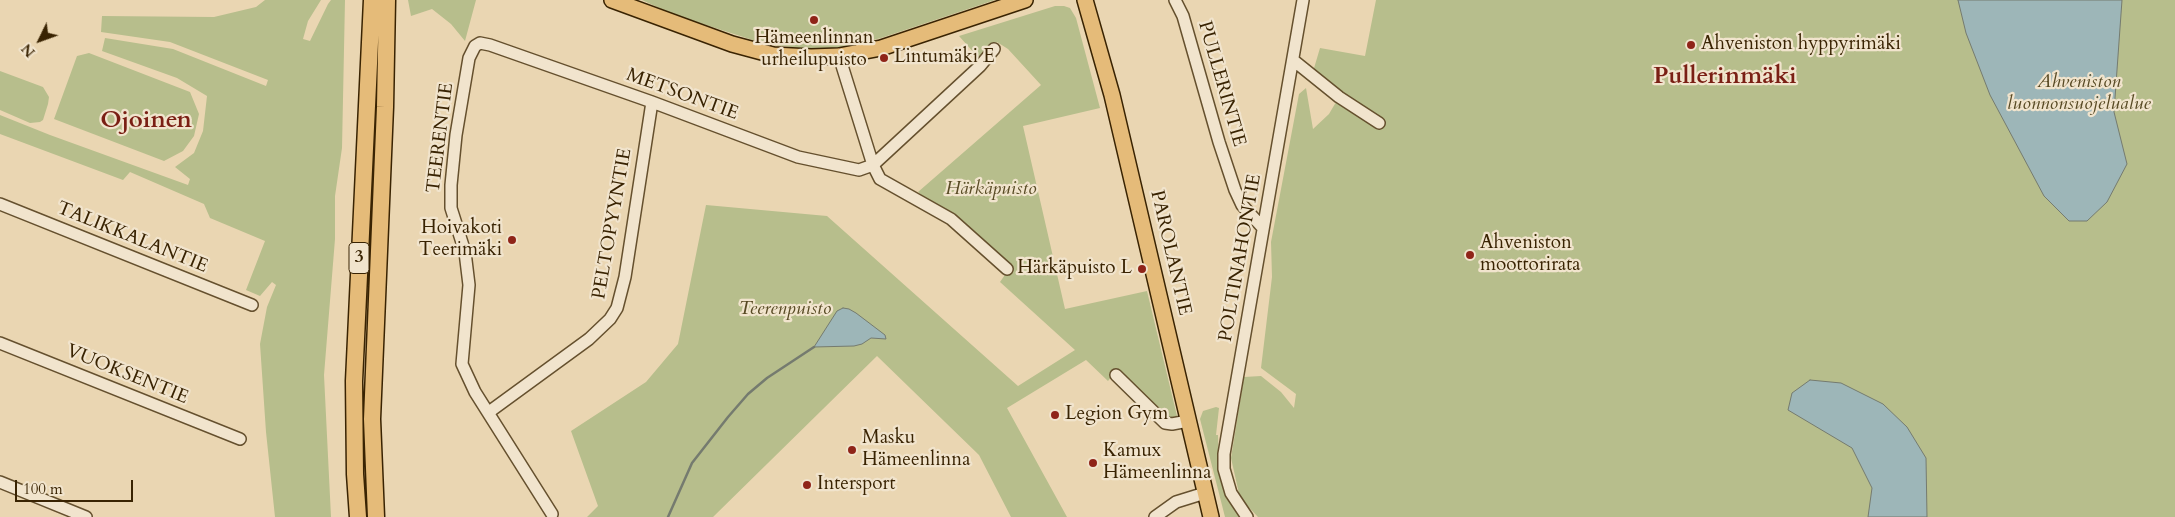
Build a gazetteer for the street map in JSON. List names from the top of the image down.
{
  "streets": {
    "highway": ["3"],
    "main road": ["PAROLANTIE"],
    "street": [
      "PULLERINTIE",
      "METSONTIE",
      "TEERENTIE",
      "PELTOPYYNTIE",
      "TALIKKALANTIE",
      "POLTINAHONTIE",
      "VUOKSENTIE"
    ]
  },
  "crossings": [
    ["PULLERINTIE", "POLTINAHONTIE"],
    ["METSONTIE", "TEERENTIE"],
    ["METSONTIE", "PELTOPYYNTIE"],
    ["TEERENTIE", "PELTOPYYNTIE"]
  ],
  "districts": ["Pullerinmäki", "Ojoinen"],
  "parks": ["Ahveniston luonnonsuojelualue", "Härkäpuisto", "Teerenpuisto"],
  "places": [
    "Hämeenlinnan urheilupuisto",
    "Ahveniston hyppyrimäki",
    "Lintumäki E",
    "Hoivakoti Teerimäki",
    "Ahveniston moottorirata",
    "Härkäpuisto L",
    "Legion Gym",
    "Masku Hämeenlinna",
    "Kamux Hämeenlinna",
    "Intersport"
  ],
  "scale_bar": "100 m",
  "north": "bottom left"
}
